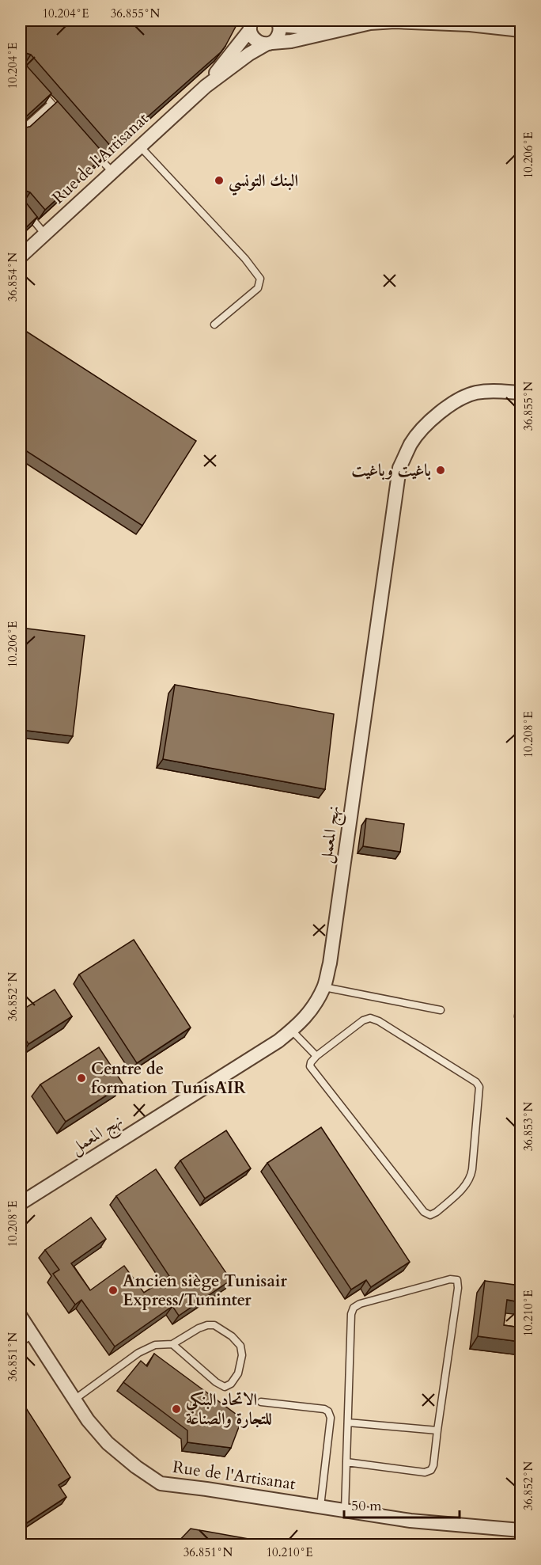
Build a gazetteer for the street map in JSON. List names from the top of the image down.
{
  "streets": {
    "street": ["Rue de l'Artisanat", "نهج المعمل"]
  },
  "places": [
    "البنك التونسي",
    "باغيت وباغيت",
    "Centre de formation TunisAIR",
    "Ancien siège Tunisair Express/Tuninter",
    "الاتحاد البنكي للتجارة والصناعة"
  ],
  "scale_bar": "50 m",
  "coordinates": [
    "10.204°E",
    "36.855°N",
    "10.206°E",
    "36.854°N",
    "10.208°E",
    "36.852°N",
    "36.853°N",
    "10.210°E",
    "36.851°N"
  ]
}
